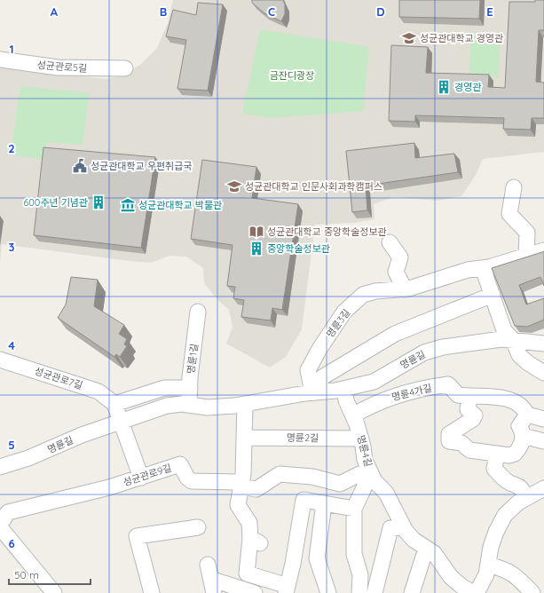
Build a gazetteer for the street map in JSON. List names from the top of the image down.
{
  "streets": {
    "street": [
      "성균관로5길",
      "명륜3길",
      "명륜1길",
      "명륜길",
      "성균관로7길",
      "명륜4가길",
      "명륜2길",
      "명륜4길",
      "성균관로9길"
    ]
  },
  "crossings": [
    ["명륜3길", "명륜길"],
    ["명륜1길", "명륜길"],
    ["명륜길", "명륜4길"],
    ["명륜4가길", "명륜4길"],
    ["명륜2길", "명륜4길"],
    ["명륜4길", "성균관로9길"]
  ],
  "parks": ["금잔디광장"],
  "places": {
    "school or university": ["성균관대학교 경영관", "성균관대학교 인문사회과학캠퍼스"],
    "building": ["경영관", "600주년 기념관", "중앙학술정보관"],
    "public building": ["성균관대학교 우편취급국"],
    "museum": ["성균관대학교 박물관"],
    "library": ["성균관대학교 중앙학술정보관"]
  },
  "scale_bar": "50 m",
  "grid": {
    "columns": [
      "A",
      "B",
      "C",
      "D",
      "E"
    ],
    "rows": [
      "1",
      "2",
      "3",
      "4",
      "5",
      "6"
    ]
  }
}
